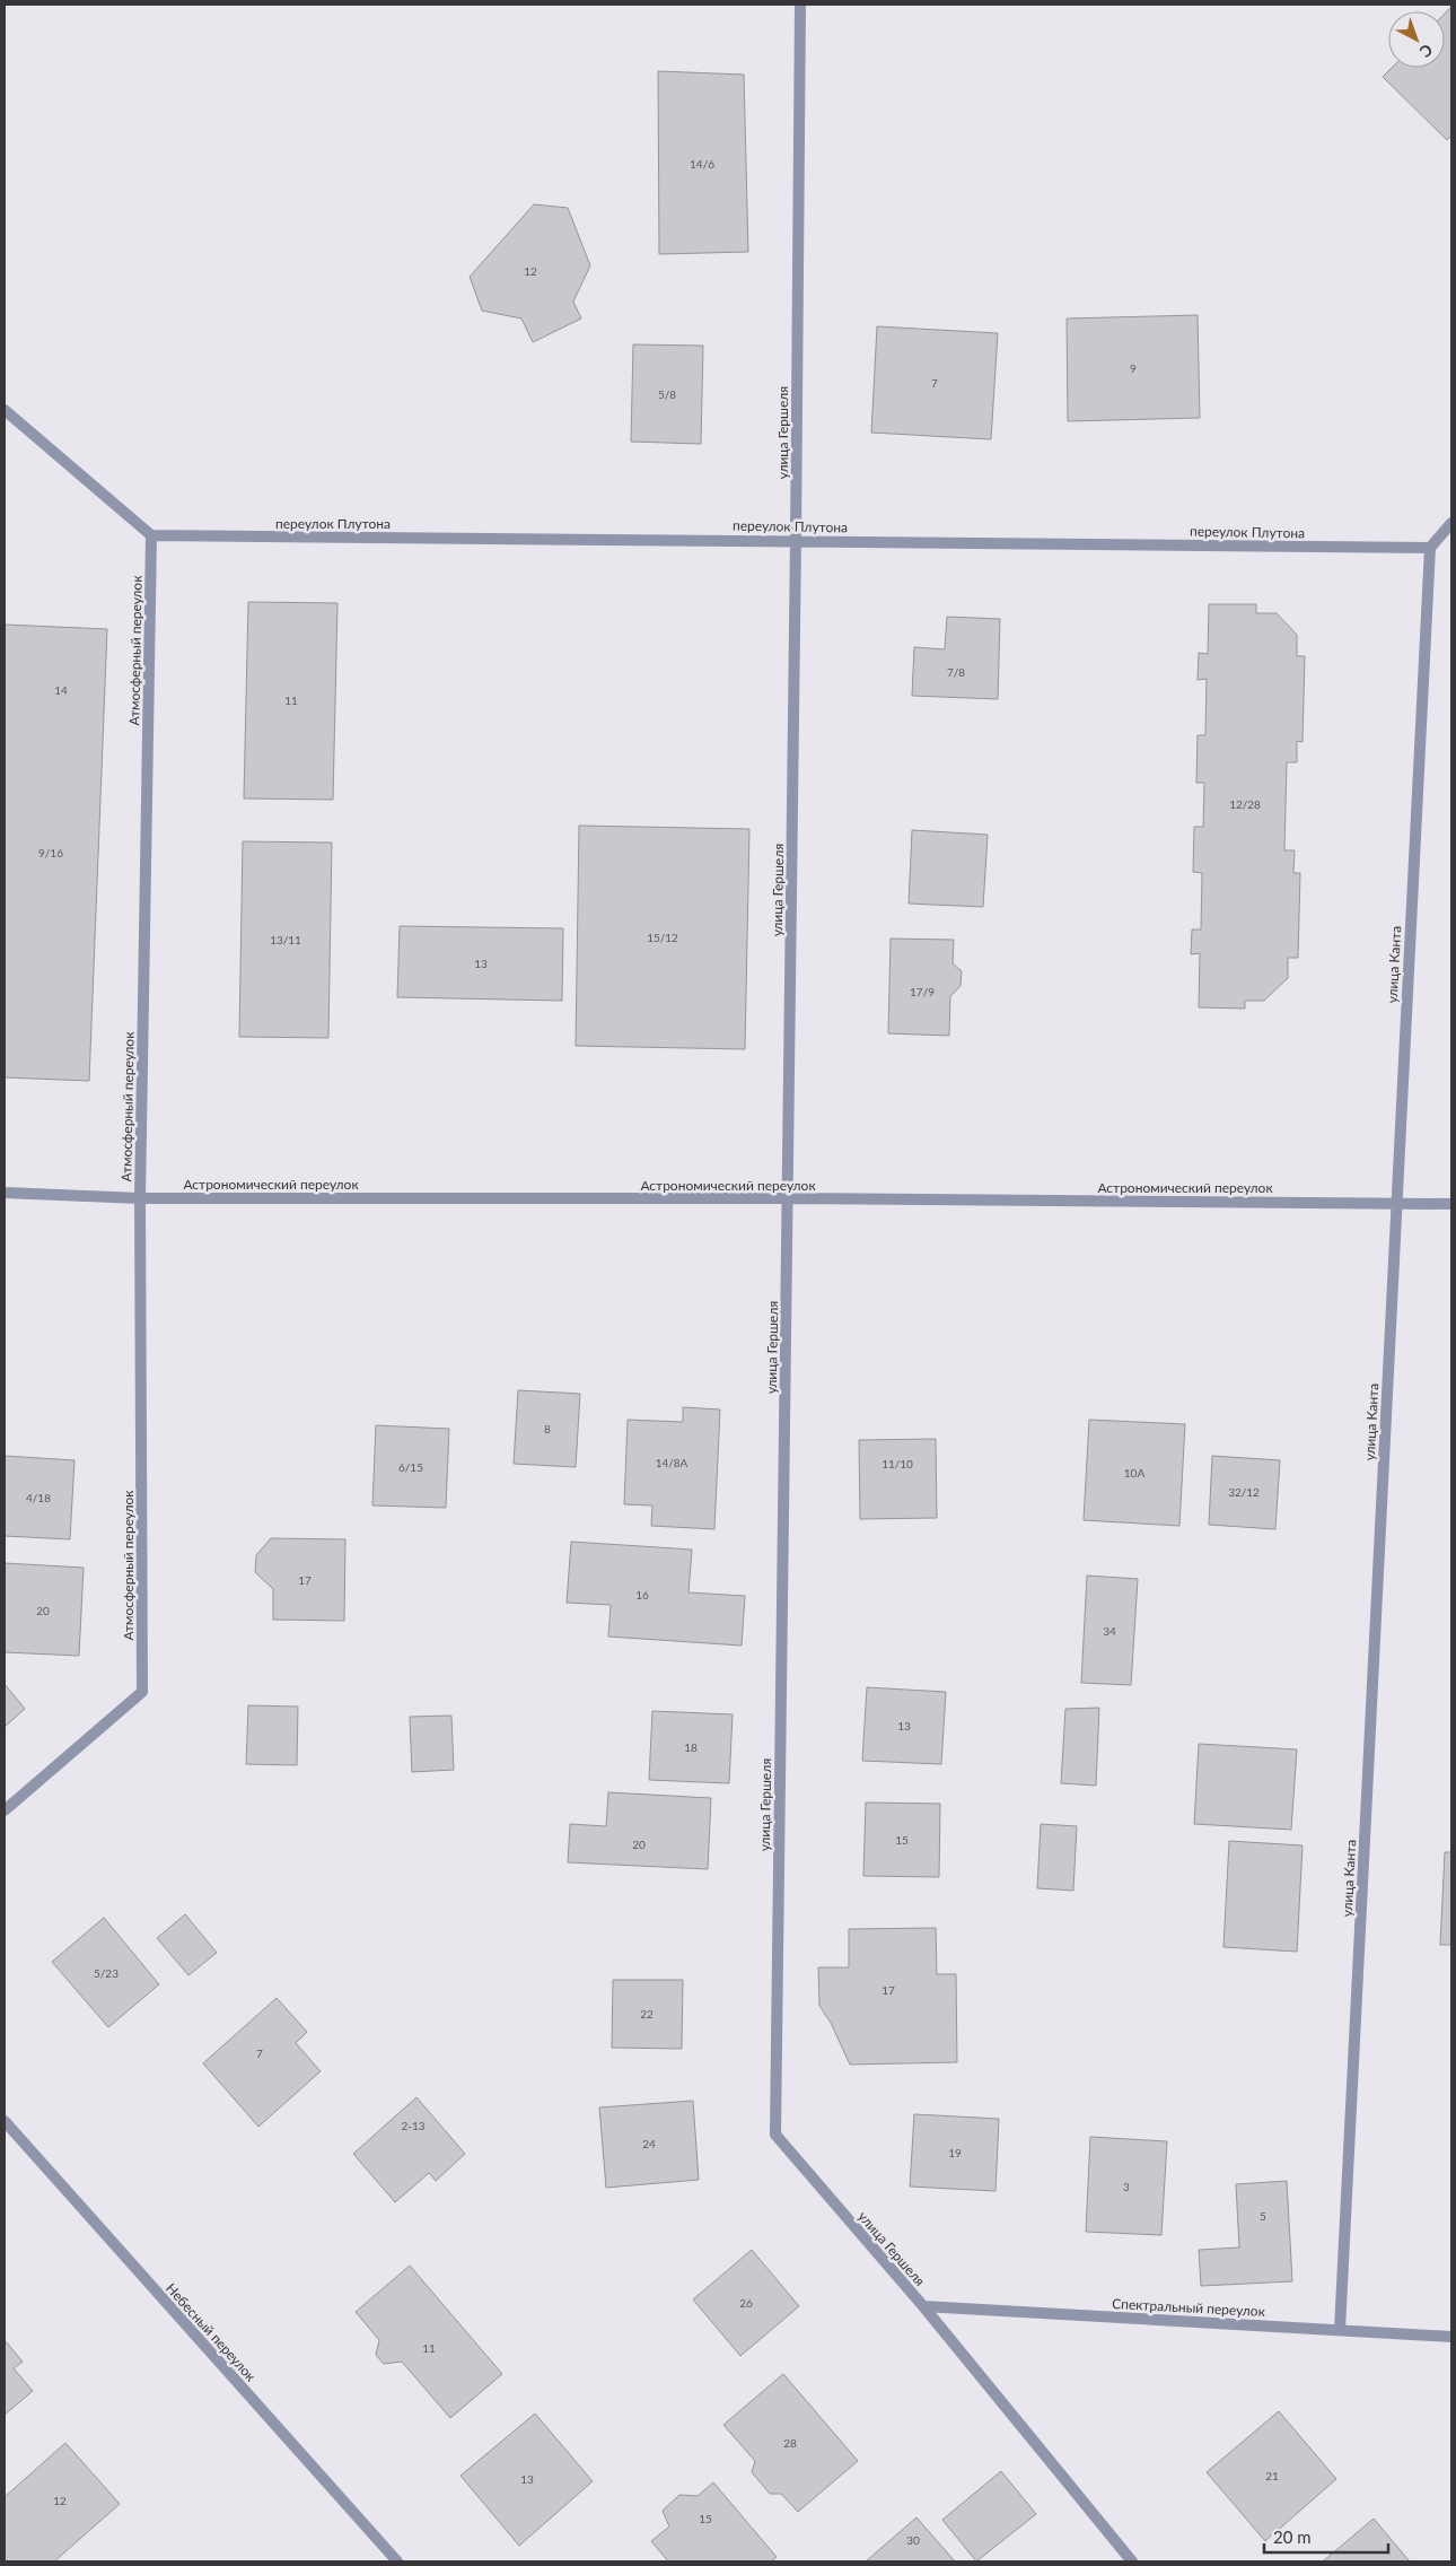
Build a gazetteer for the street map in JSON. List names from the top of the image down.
{
  "streets": {
    "street": [
      "улица Гершеля",
      "переулок Плутона",
      "Атмосферный переулок",
      "улица Канта",
      "Астрономический переулок",
      "Спектральный переулок",
      "Небесный переулок"
    ]
  },
  "crossings": [
    ["улица Гершеля", "переулок Плутона"],
    ["улица Гершеля", "Астрономический переулок"],
    ["улица Гершеля", "Спектральный переулок"],
    ["переулок Плутона", "Атмосферный переулок"],
    ["переулок Плутона", "улица Канта"],
    ["Атмосферный переулок", "Астрономический переулок"],
    ["улица Канта", "Астрономический переулок"],
    ["улица Канта", "Спектральный переулок"]
  ],
  "house_numbers": [
    "14/6",
    "12",
    "9",
    "7",
    "5/8",
    "7/8",
    "14",
    "11",
    "12/28",
    "9/16",
    "15/12",
    "13/11",
    "13",
    "17/9",
    "8",
    "14/8А",
    "11/10",
    "6/15",
    "10А",
    "32/12",
    "4/18",
    "17",
    "16",
    "20",
    "34",
    "13",
    "18",
    "15",
    "20",
    "5/23",
    "17",
    "22",
    "7",
    "2-13",
    "24",
    "19",
    "3",
    "5",
    "26",
    "11",
    "28",
    "21",
    "13",
    "12",
    "15",
    "30"
  ],
  "scale_bar": "20 m",
  "north": "bottom right"
}
